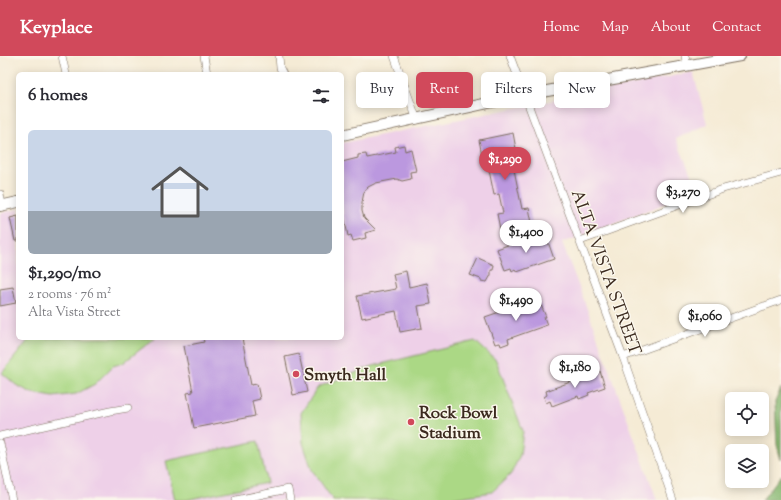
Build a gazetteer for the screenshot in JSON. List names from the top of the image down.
{
  "streets": {
    "street": ["ALTA VISTA STREET"]
  },
  "places": ["Smyth Hall", "Rock Bowl Stadium"],
  "page": {
    "header": "Keyplace",
    "nav": [
      "Home",
      "Map",
      "About",
      "Contact"
    ],
    "chip": [
      "Buy",
      "Rent",
      "Filters",
      "New"
    ],
    "heading": "6 homes",
    "list": [
      {
        "name": "$1,290/mo",
        "note": "2 rooms · 76 m² · Alta Vista Street"
      }
    ],
    "price": [
      "$1,290",
      "$3,270",
      "$1,400",
      "$1,490",
      "$1,060",
      "$1,180"
    ]
  }
}
